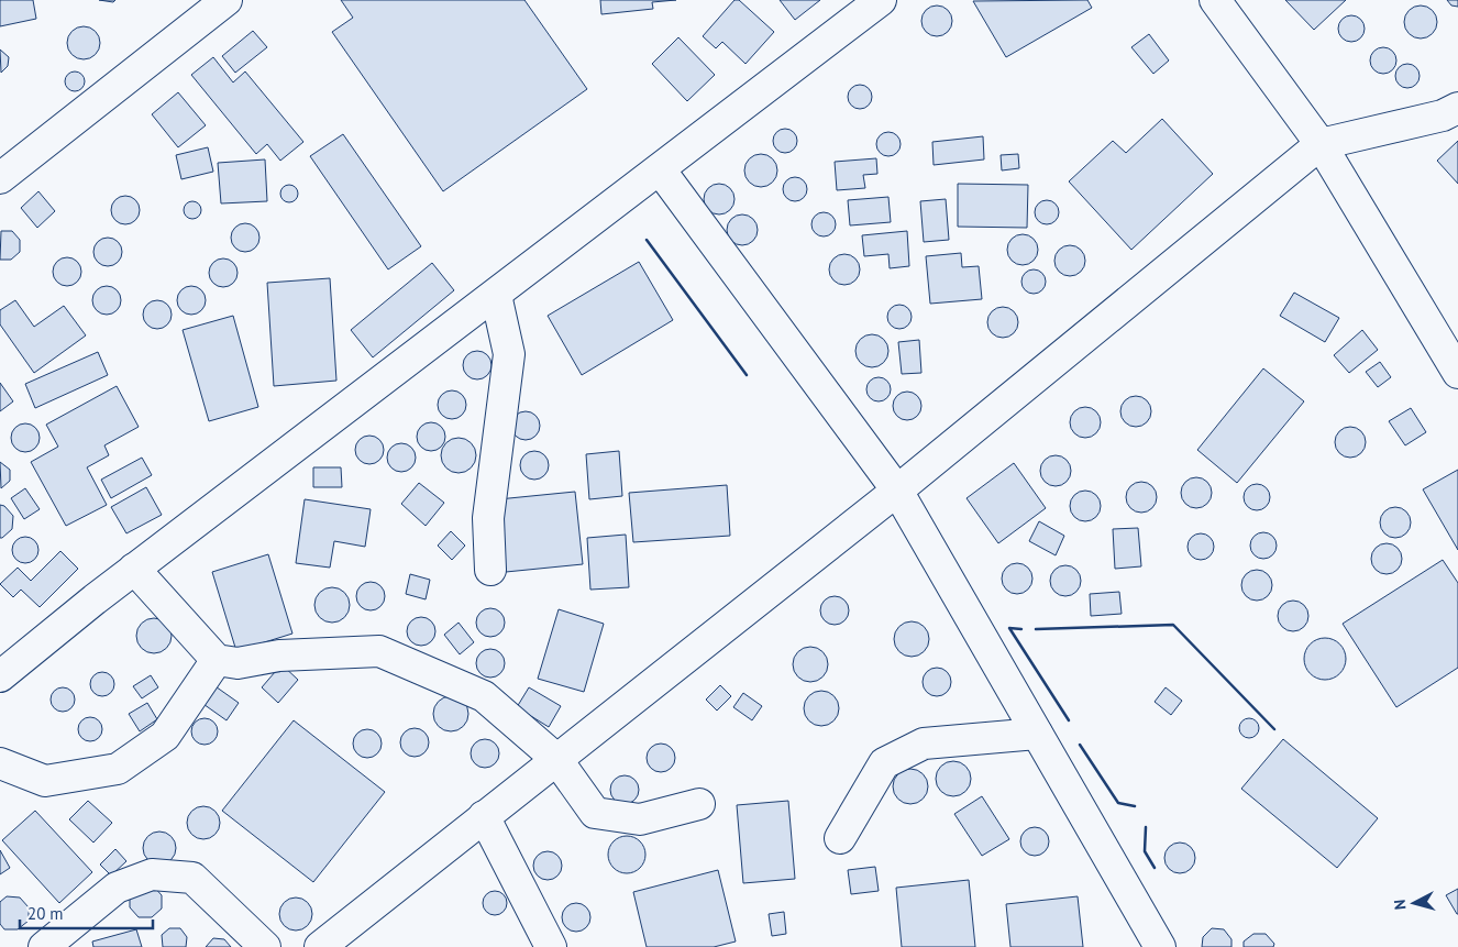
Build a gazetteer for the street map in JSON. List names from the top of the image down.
{
  "scale_bar": "20 m",
  "north": "left"
}
